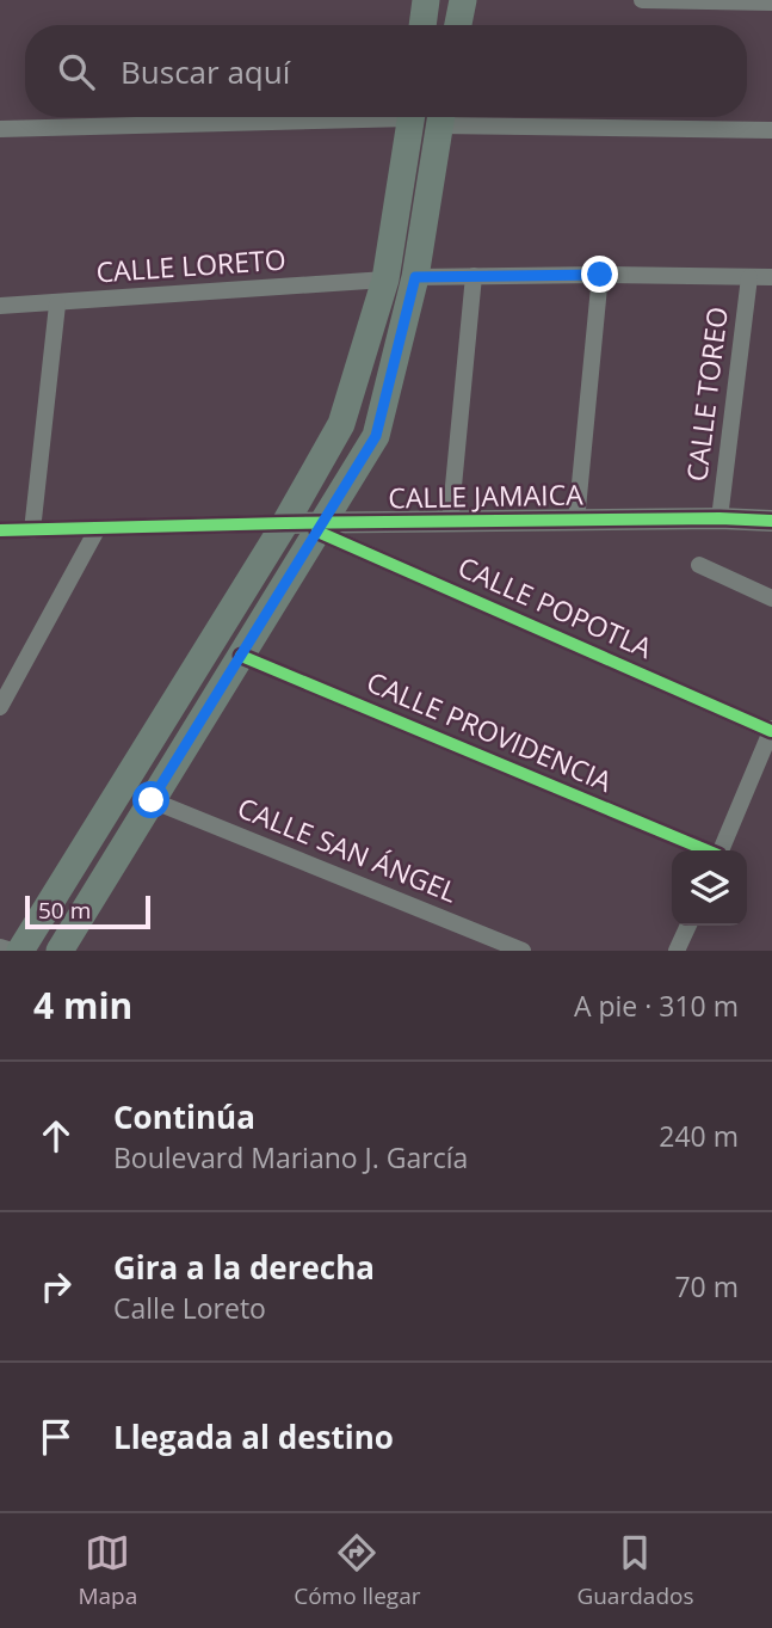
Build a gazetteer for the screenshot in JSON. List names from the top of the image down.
{
  "streets": {
    "street": [
      "CALLE LORETO",
      "CALLE TOREO",
      "CALLE JAMAICA",
      "CALLE POPOTLA",
      "CALLE PROVIDENCIA",
      "CALLE SAN ÁNGEL"
    ]
  },
  "crossings": [
    ["CALLE TOREO", "CALLE JAMAICA"],
    ["CALLE JAMAICA", "CALLE POPOTLA"]
  ],
  "scale_bar": "50 m",
  "page": {
    "search": "Buscar aquí",
    "scale": "50 m",
    "heading": ["4 min", "A pie · 310 m"],
    "list": [
      ["Continúa", "Boulevard Mariano J. García", "240 m"],
      ["Gira a la derecha", "Calle Loreto", "70 m"],
      "Llegada al destino"
    ],
    "nav": ["Mapa", "Cómo llegar", "Guardados"]
  }
}
